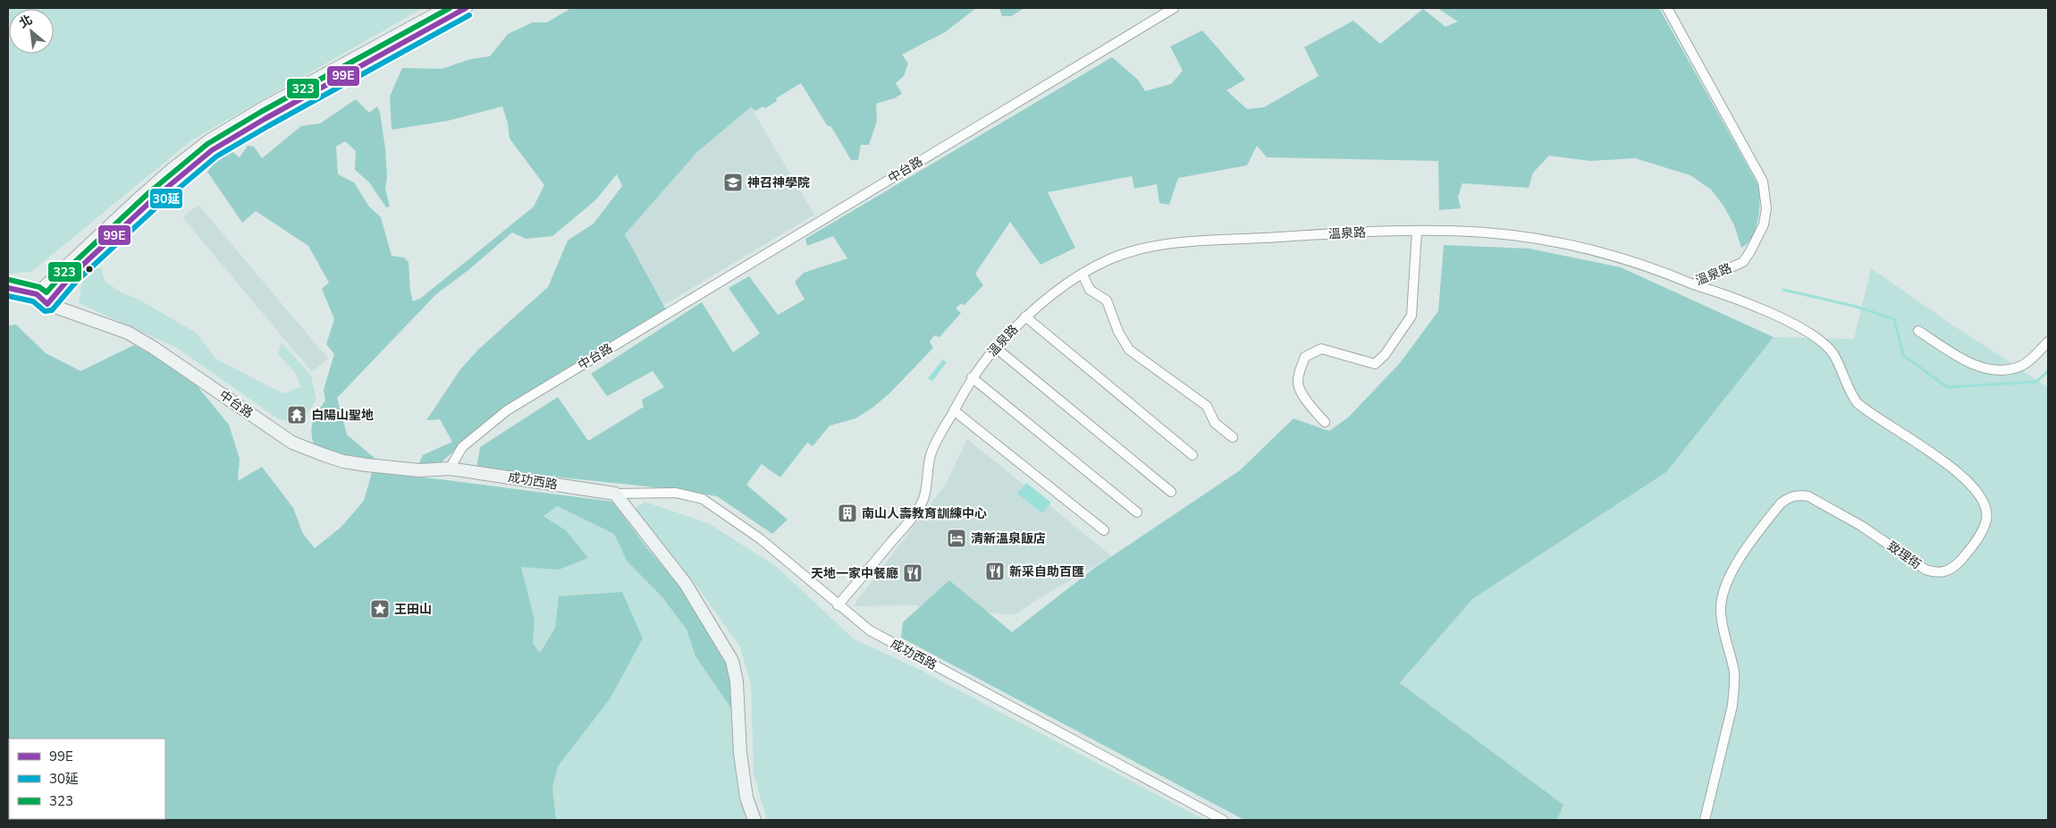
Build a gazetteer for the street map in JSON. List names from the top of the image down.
{
  "streets": {
    "street": [
      "中台路",
      "溫泉路",
      "成功西路",
      "致理街"
    ]
  },
  "crossings": [
    ["中台路", "成功西路"],
    ["溫泉路", "成功西路"],
    ["溫泉路", "致理街"]
  ],
  "places": {
    "school or university": ["神召神學院"],
    "temple": ["白陽山聖地"],
    "building": ["南山人壽教育訓練中心"],
    "hotel": ["清新溫泉飯店"],
    "restaurant": ["新采自助百匯", "天地一家中餐廳"],
    "place": ["王田山"]
  },
  "lines": ["transit line 99E", "transit line 323", "transit line 30延"],
  "legend": ["99E", "30延", "323"],
  "north": "top left"
}
